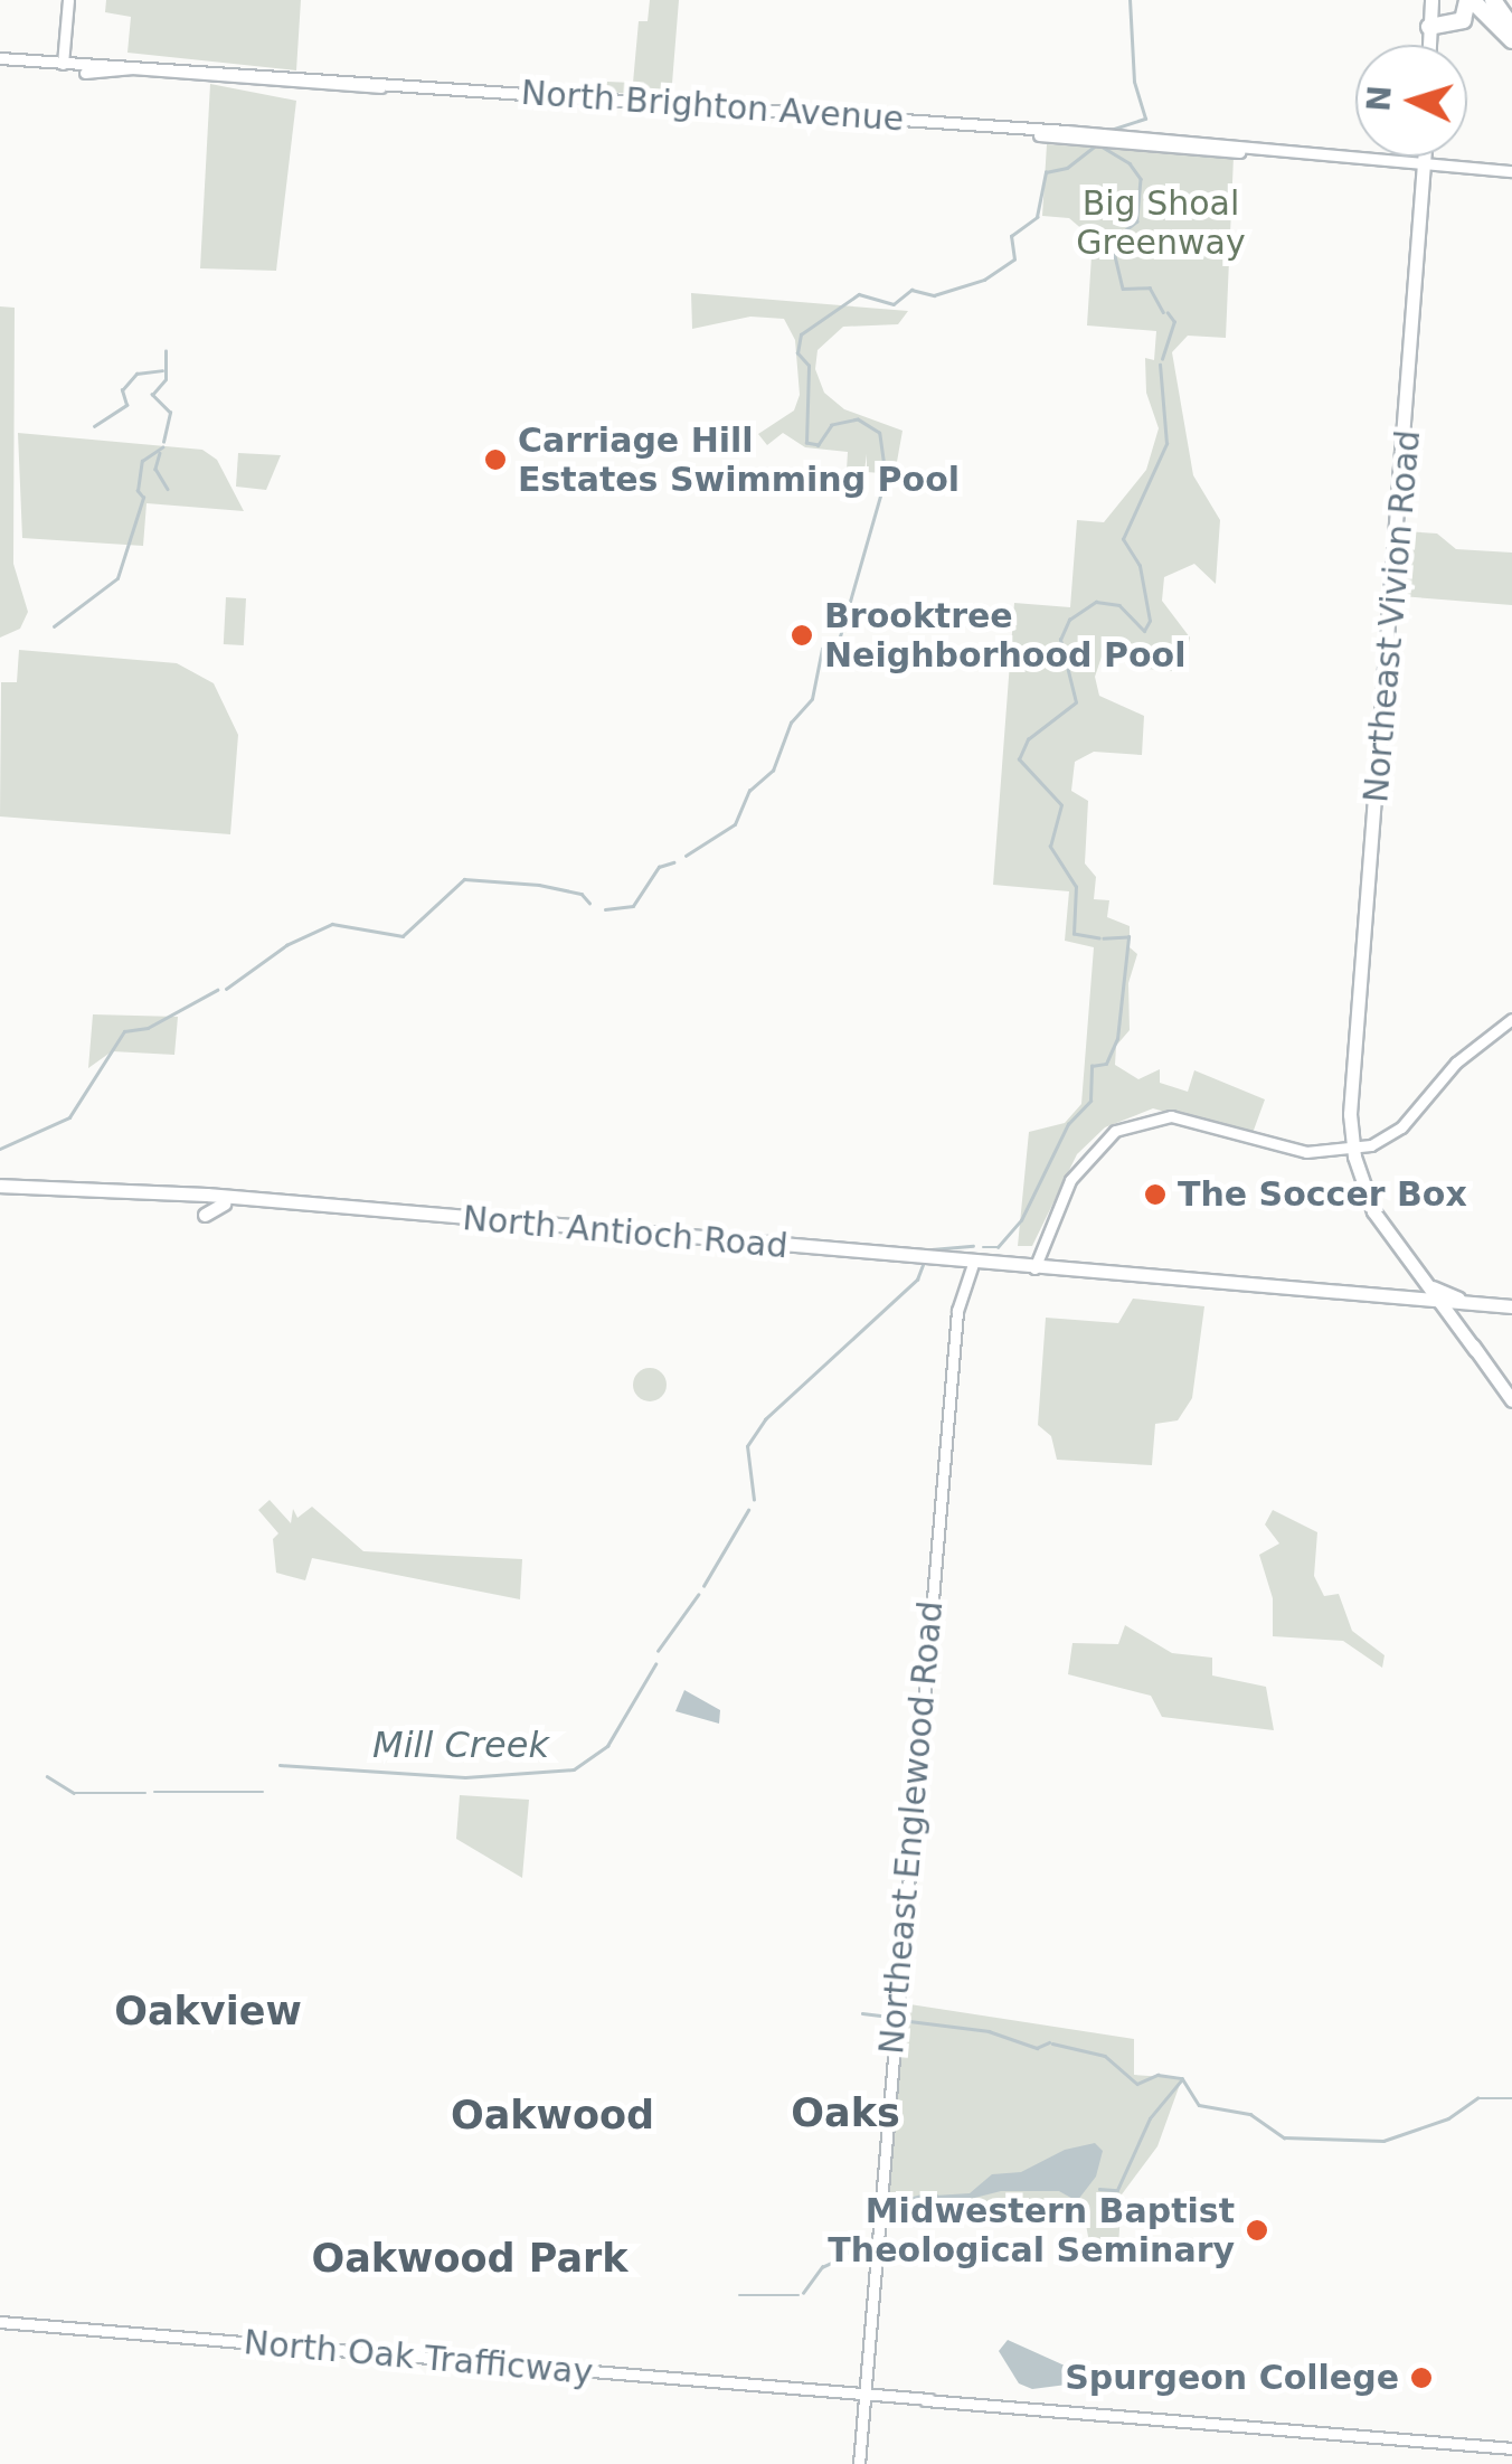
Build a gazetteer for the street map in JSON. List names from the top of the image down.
{
  "streets": {
    "main road": [
      "North Brighton Avenue",
      "Northeast Vivion Road",
      "North Antioch Road",
      "Northeast Englewood Road",
      "North Oak Trafficway"
    ]
  },
  "crossings": [
    ["North Brighton Avenue", "Northeast Vivion Road"],
    ["Northeast Vivion Road", "North Antioch Road"],
    ["North Antioch Road", "Northeast Englewood Road"],
    ["Northeast Englewood Road", "North Oak Trafficway"]
  ],
  "districts": [
    "Oakview",
    "Oaks",
    "Oakwood",
    "Oakwood Park"
  ],
  "water": ["Mill Creek"],
  "parks": ["Big Shoal Greenway"],
  "places": [
    "Carriage Hill Estates Swimming Pool",
    "Brooktree Neighborhood Pool",
    "The Soccer Box",
    "Midwestern Baptist Theological Seminary",
    "Spurgeon College"
  ],
  "north": "left"
}
